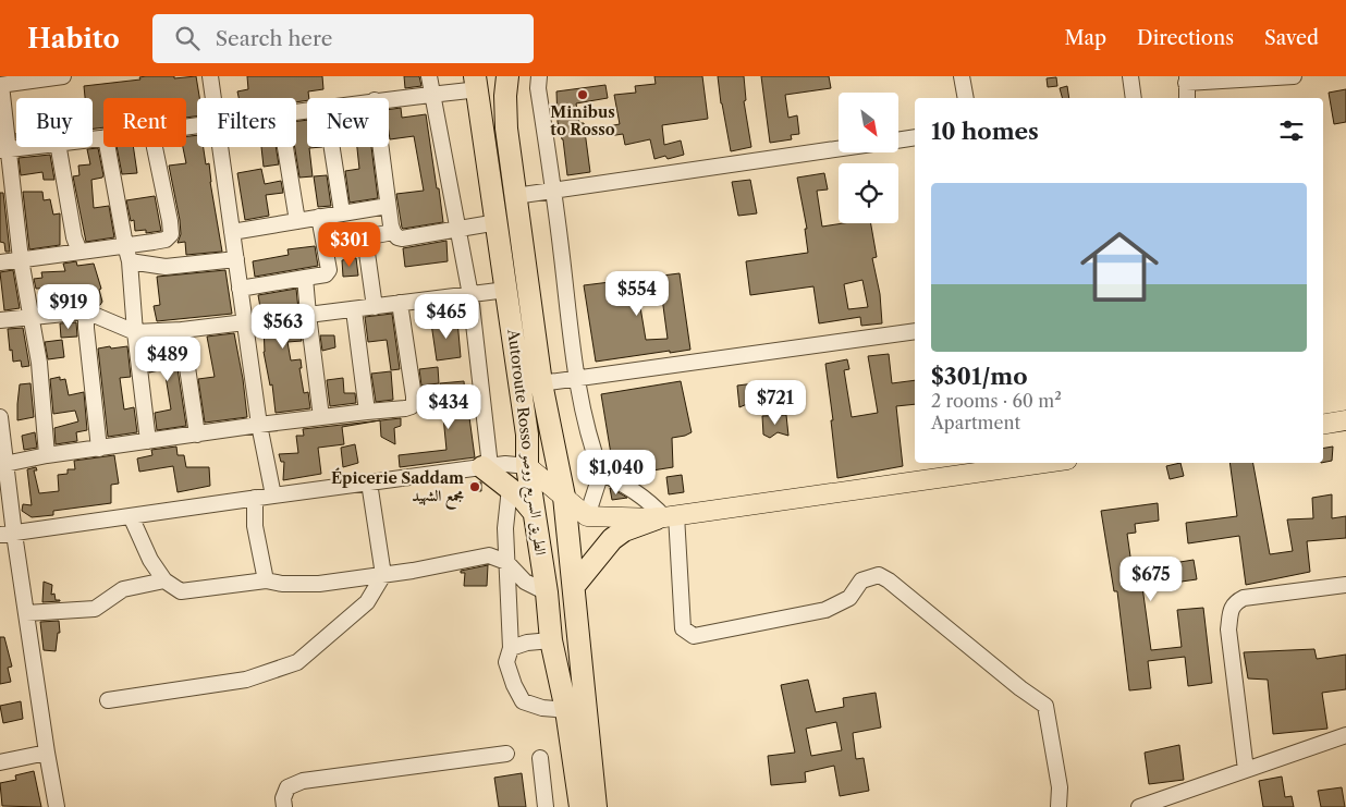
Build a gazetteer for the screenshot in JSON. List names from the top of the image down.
{
  "streets": {
    "highway": ["Autoroute Rosso الطريق السريع روصو"]
  },
  "places": ["Minibus to Rosso", "Épicerie Saddam مجمع الشهيد"],
  "north": "bottom right",
  "page": {
    "header": "Habito",
    "search": "Search here",
    "nav": ["Map", "Directions", "Saved"],
    "chip": [
      "Buy",
      "Rent",
      "Filters",
      "New"
    ],
    "heading": "10 homes",
    "list": [
      {
        "name": "$301/mo",
        "note": "2 rooms · 60 m² · Apartment"
      }
    ],
    "price": [
      "$301",
      "$554",
      "$919",
      "$465",
      "$563",
      "$489",
      "$721",
      "$434",
      "$1,040",
      "$675"
    ]
  }
}
